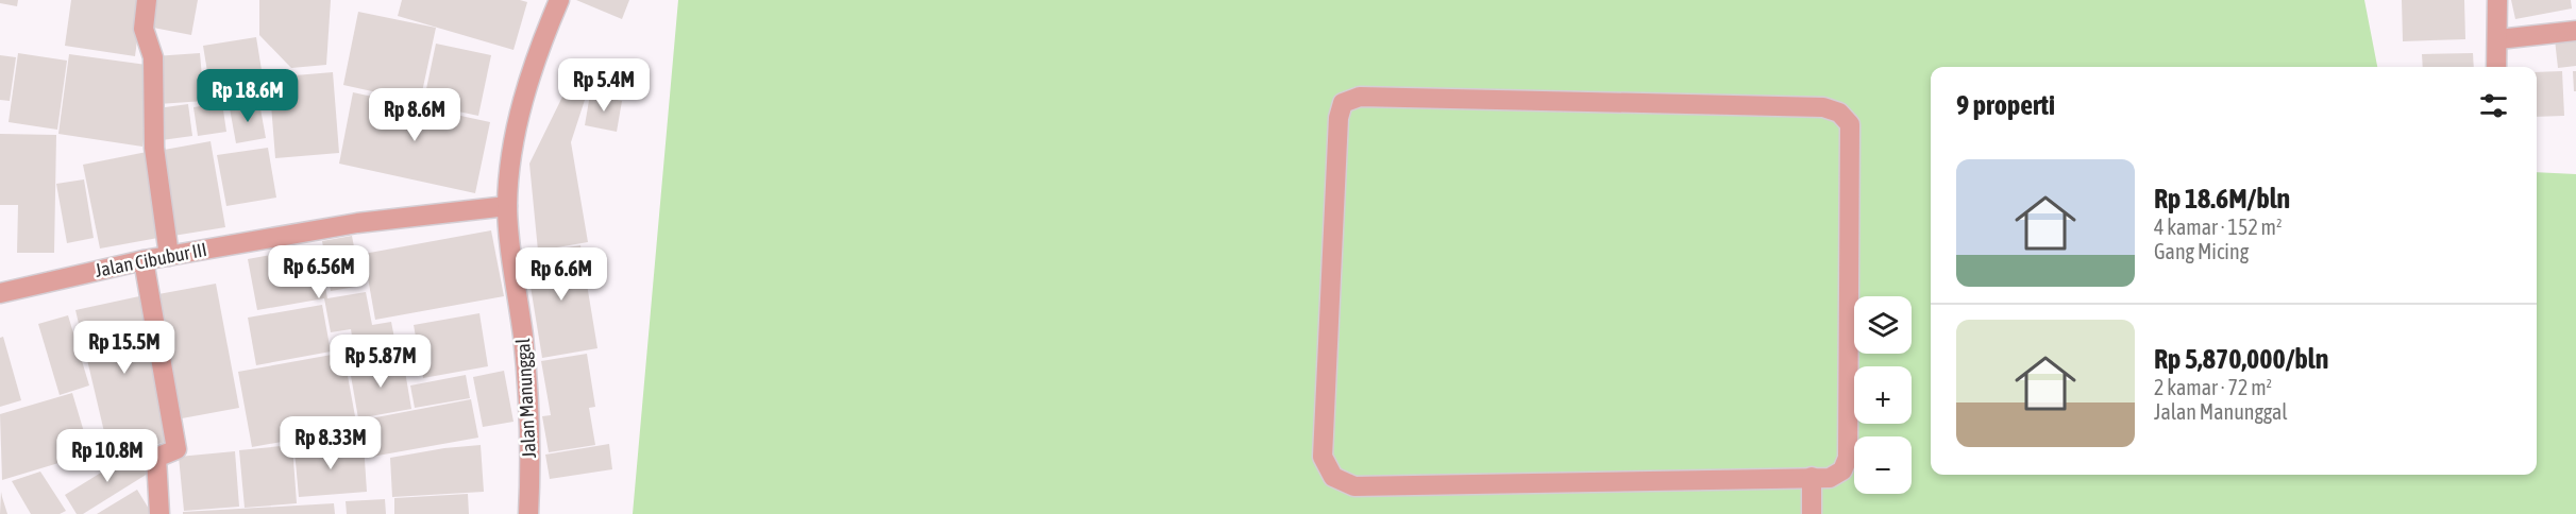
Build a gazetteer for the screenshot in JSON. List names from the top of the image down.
{
  "streets": {
    "street": ["Jalan Cibubur III", "Jalan Manunggal"]
  },
  "crossings": [
    ["Jalan Cibubur III", "Jalan Manunggal"]
  ],
  "page": {
    "price": [
      "Rp 5.4M",
      "Rp 18.6M",
      "Rp 8.6M",
      "Rp 6.56M",
      "Rp 6.6M",
      "Rp 15.5M",
      "Rp 5.87M",
      "Rp 8.33M",
      "Rp 10.8M"
    ],
    "heading": "9 properti",
    "list": [
      {
        "name": "Rp 18.6M/bln",
        "note": "4 kamar · 152 m² · Gang Micing"
      },
      {
        "name": "Rp 5,870,000/bln",
        "note": "2 kamar · 72 m² · Jalan Manunggal"
      }
    ],
    "map_buttons": ["+", "−"]
  }
}
